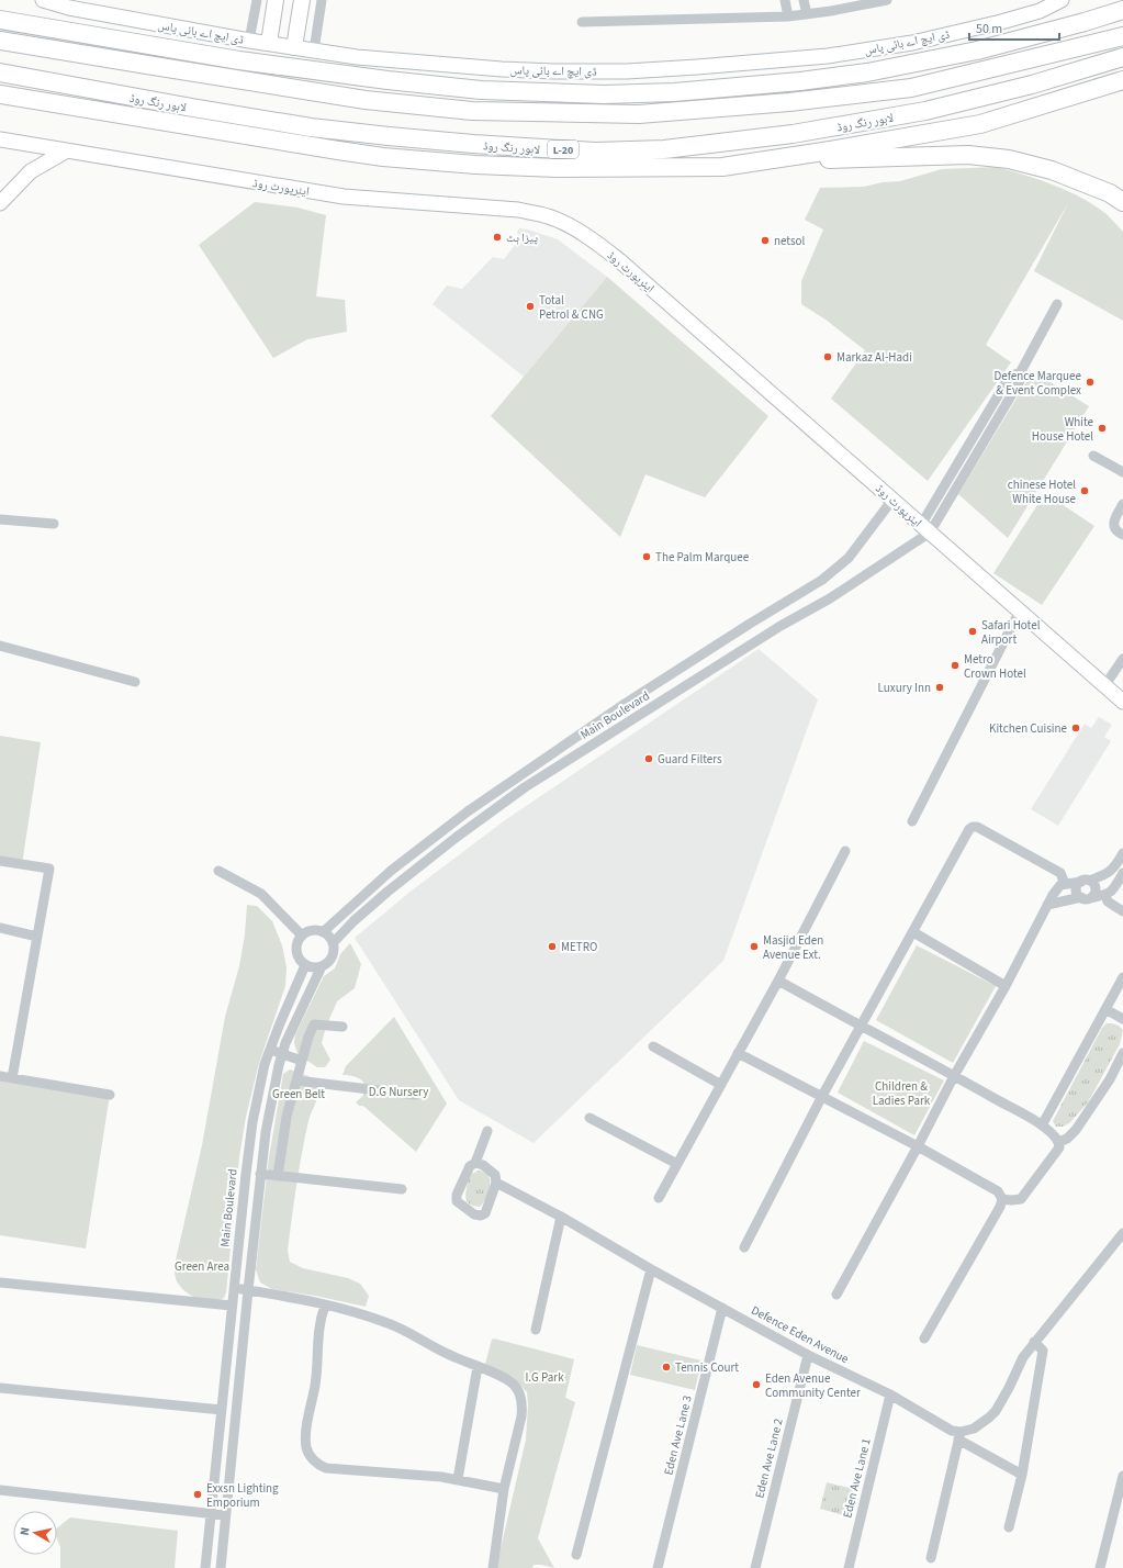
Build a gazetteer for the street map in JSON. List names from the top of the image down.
{
  "streets": {
    "highway": ["لاہور رنگ روڈ", "L-20"],
    "main road": ["ڈی ایچ اے بائی پاس", "ایئرپورٹ روڈ"],
    "street": [
      "Main Boulevard",
      "Defence Eden Avenue",
      "Eden Ave Lane 3",
      "Eden Ave Lane 2",
      "Eden Ave Lane 1"
    ]
  },
  "crossings": [
    ["ایئرپورٹ روڈ", "Main Boulevard"],
    ["Defence Eden Avenue", "Eden Ave Lane 3"],
    ["Defence Eden Avenue", "Eden Ave Lane 2"],
    ["Defence Eden Avenue", "Eden Ave Lane 1"]
  ],
  "parks": [
    "Children & Ladies Park",
    "D.G Nursery",
    "Green Belt",
    "Green Area",
    "I.G Park"
  ],
  "places": [
    "پیزا ہٹ",
    "netsol",
    "Total Petrol & CNG",
    "Markaz Al-Hadi",
    "Defence Marquee & Event Complex",
    "White House Hotel",
    "chinese Hotel White House",
    "The Palm Marquee",
    "Safari Hotel Airport",
    "Metro Crown Hotel",
    "Luxury Inn",
    "Kitchen Cuisine",
    "Guard Filters",
    "METRO",
    "Masjid Eden Avenue Ext.",
    "Tennis Court",
    "Eden Avenue Community Center",
    "Exxsn Lighting Emporium"
  ],
  "scale_bar": "50 m",
  "north": "left"
}
